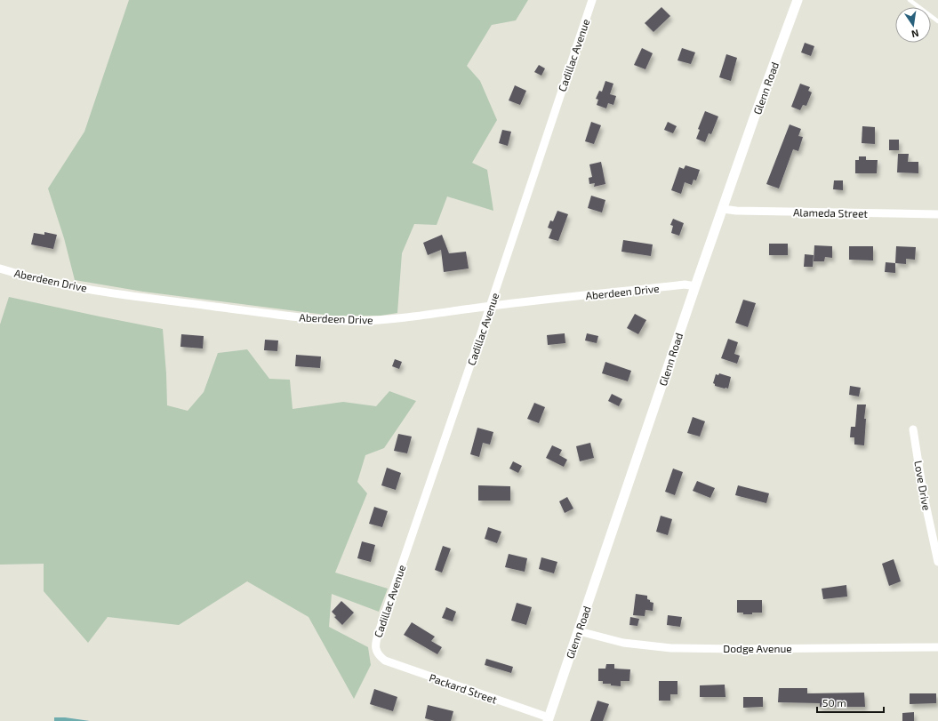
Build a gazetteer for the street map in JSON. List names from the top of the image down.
{
  "streets": {
    "street": [
      "Cadillac Avenue",
      "Glenn Road",
      "Alameda Street",
      "Aberdeen Drive",
      "Love Drive",
      "Dodge Avenue",
      "Packard Street"
    ]
  },
  "crossings": [
    ["Cadillac Avenue", "Aberdeen Drive"],
    ["Cadillac Avenue", "Packard Street"],
    ["Glenn Road", "Alameda Street"],
    ["Glenn Road", "Aberdeen Drive"],
    ["Glenn Road", "Dodge Avenue"],
    ["Glenn Road", "Packard Street"]
  ],
  "scale_bar": "50 m",
  "north": "bottom"
}
